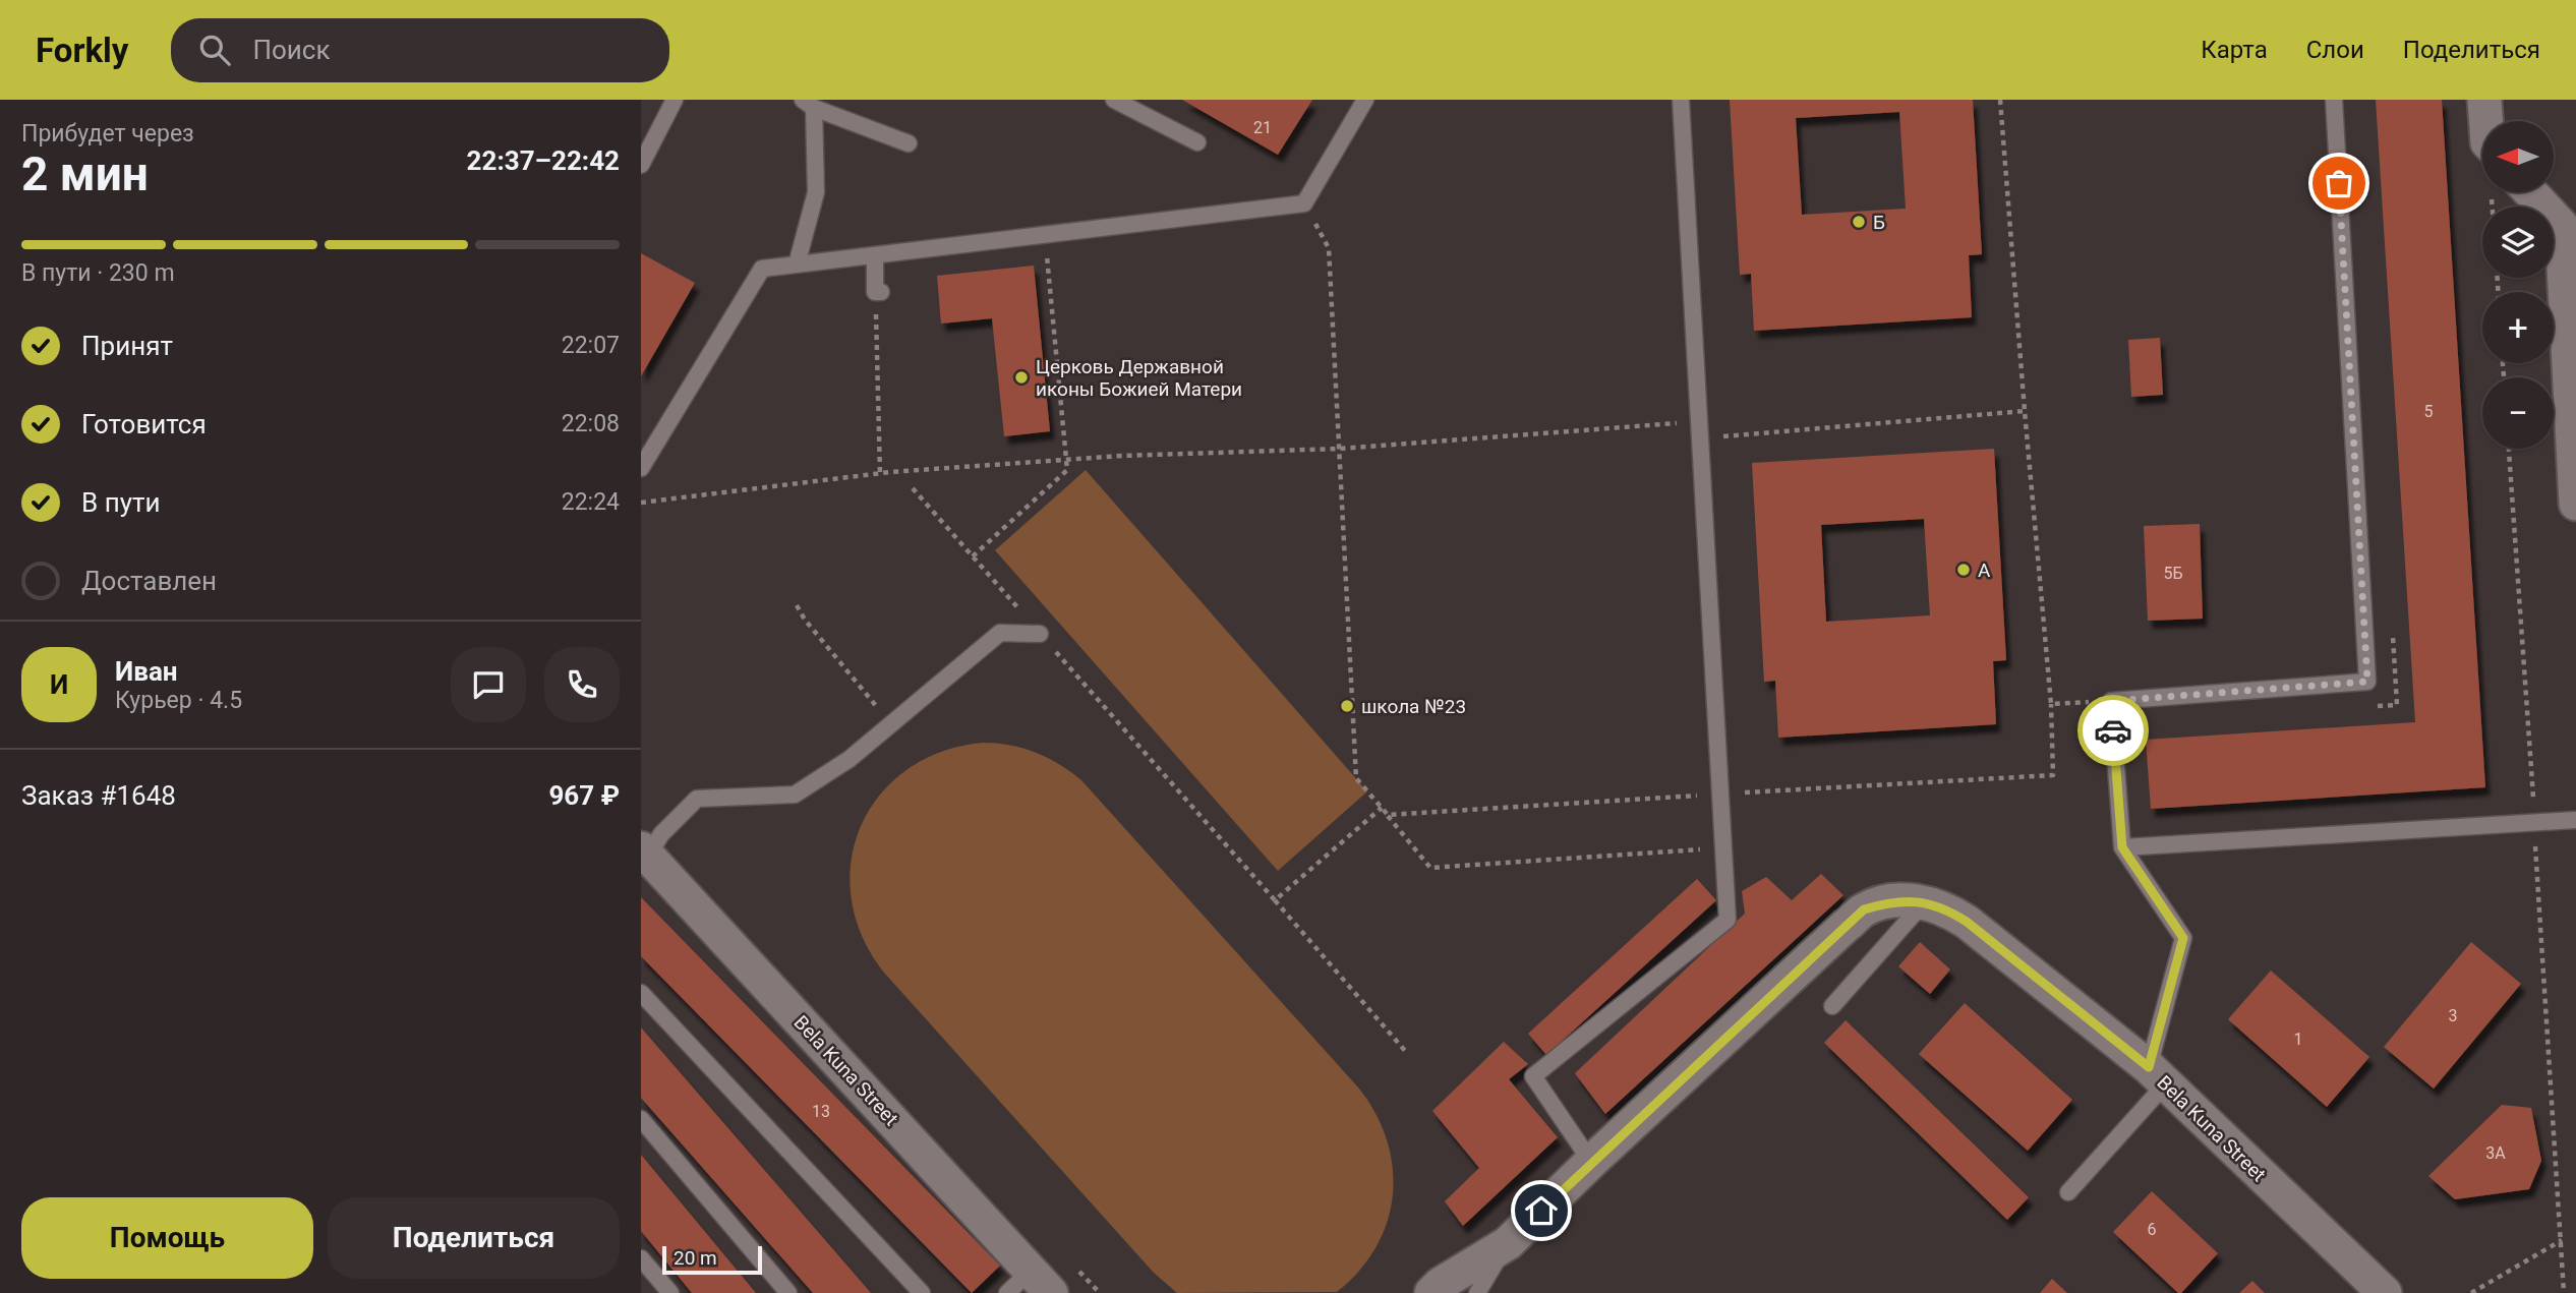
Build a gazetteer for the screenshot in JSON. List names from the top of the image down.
{
  "streets": {
    "street": ["Bela Kuna Street"]
  },
  "places": [
    "Б",
    "Церковь Державной иконы Божией Матери",
    "А",
    "школа №23"
  ],
  "house_numbers": [
    "21",
    "5",
    "5Б",
    "3",
    "1",
    "13",
    "3А",
    "6"
  ],
  "scale_bar": "20 m",
  "north": "left",
  "page": {
    "header": "Forkly",
    "search": "Поиск",
    "nav": ["Карта", "Слои", "Поделиться"],
    "heading": ["2 мин", "Прибудет через", "22:37–22:42"],
    "panel": [
      "Иван",
      "Курьер · 4.5",
      "Заказ #1648",
      "967 ₽"
    ],
    "map_buttons": ["+", "−"],
    "bar": "В пути · 230 m",
    "list": [
      ["Принят", "22:07"],
      ["Готовится", "22:08"],
      ["В пути", "22:24"],
      "Доставлен"
    ],
    "round": "И",
    "buttons": ["Помощь", "Поделиться"],
    "scale": "20 m"
  }
}
